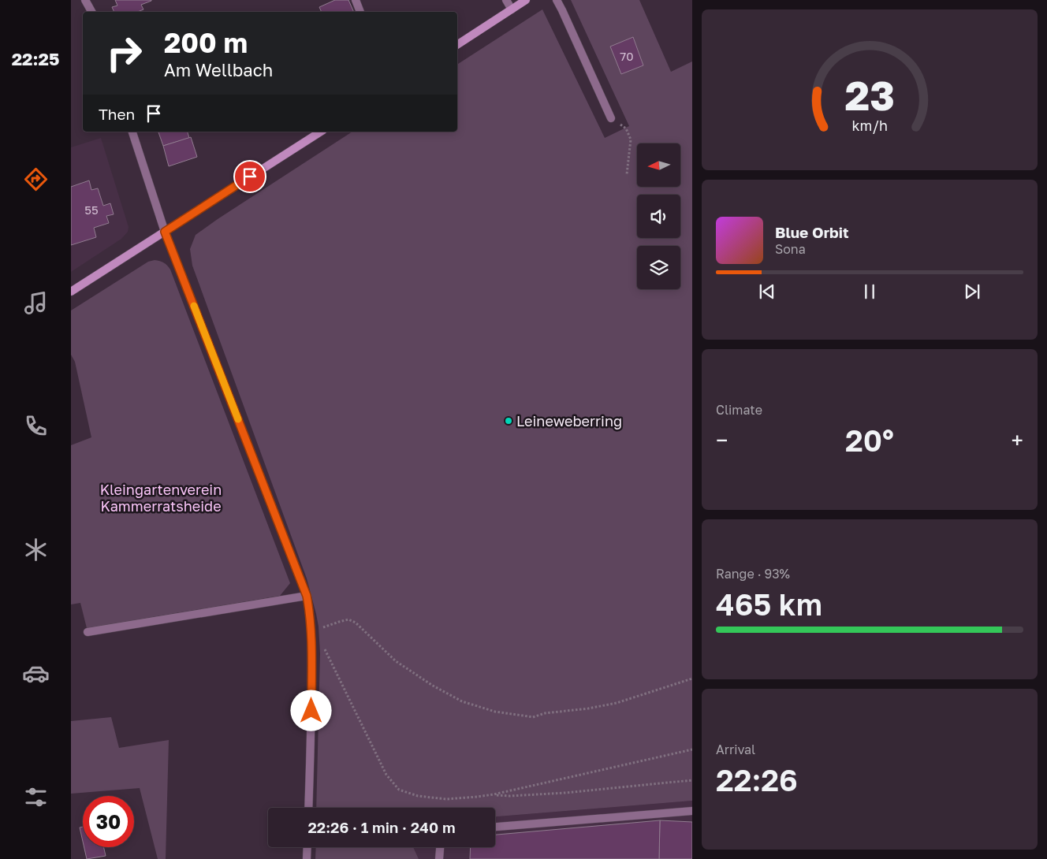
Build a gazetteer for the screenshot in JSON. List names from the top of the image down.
{
  "parks": ["Kleingartenverein Kammerratsheide"],
  "places": ["Leineweberring"],
  "house_numbers": ["70", "55"],
  "north": "left",
  "page": {
    "tabs": "22:25",
    "turn": ["200 m", "Am Wellbach"],
    "then": "Then",
    "song": ["Blue Orbit", "Sona"],
    "tile": [
      "Climate",
      ["Range · 93%", "465 km"],
      ["Arrival", "22:26"]
    ],
    "heat": ["−", "20°", "+"],
    "limit": "30",
    "trip": "22:26 · 1 min · 240 m",
    "gauge": ["23", "km/h"]
  }
}
